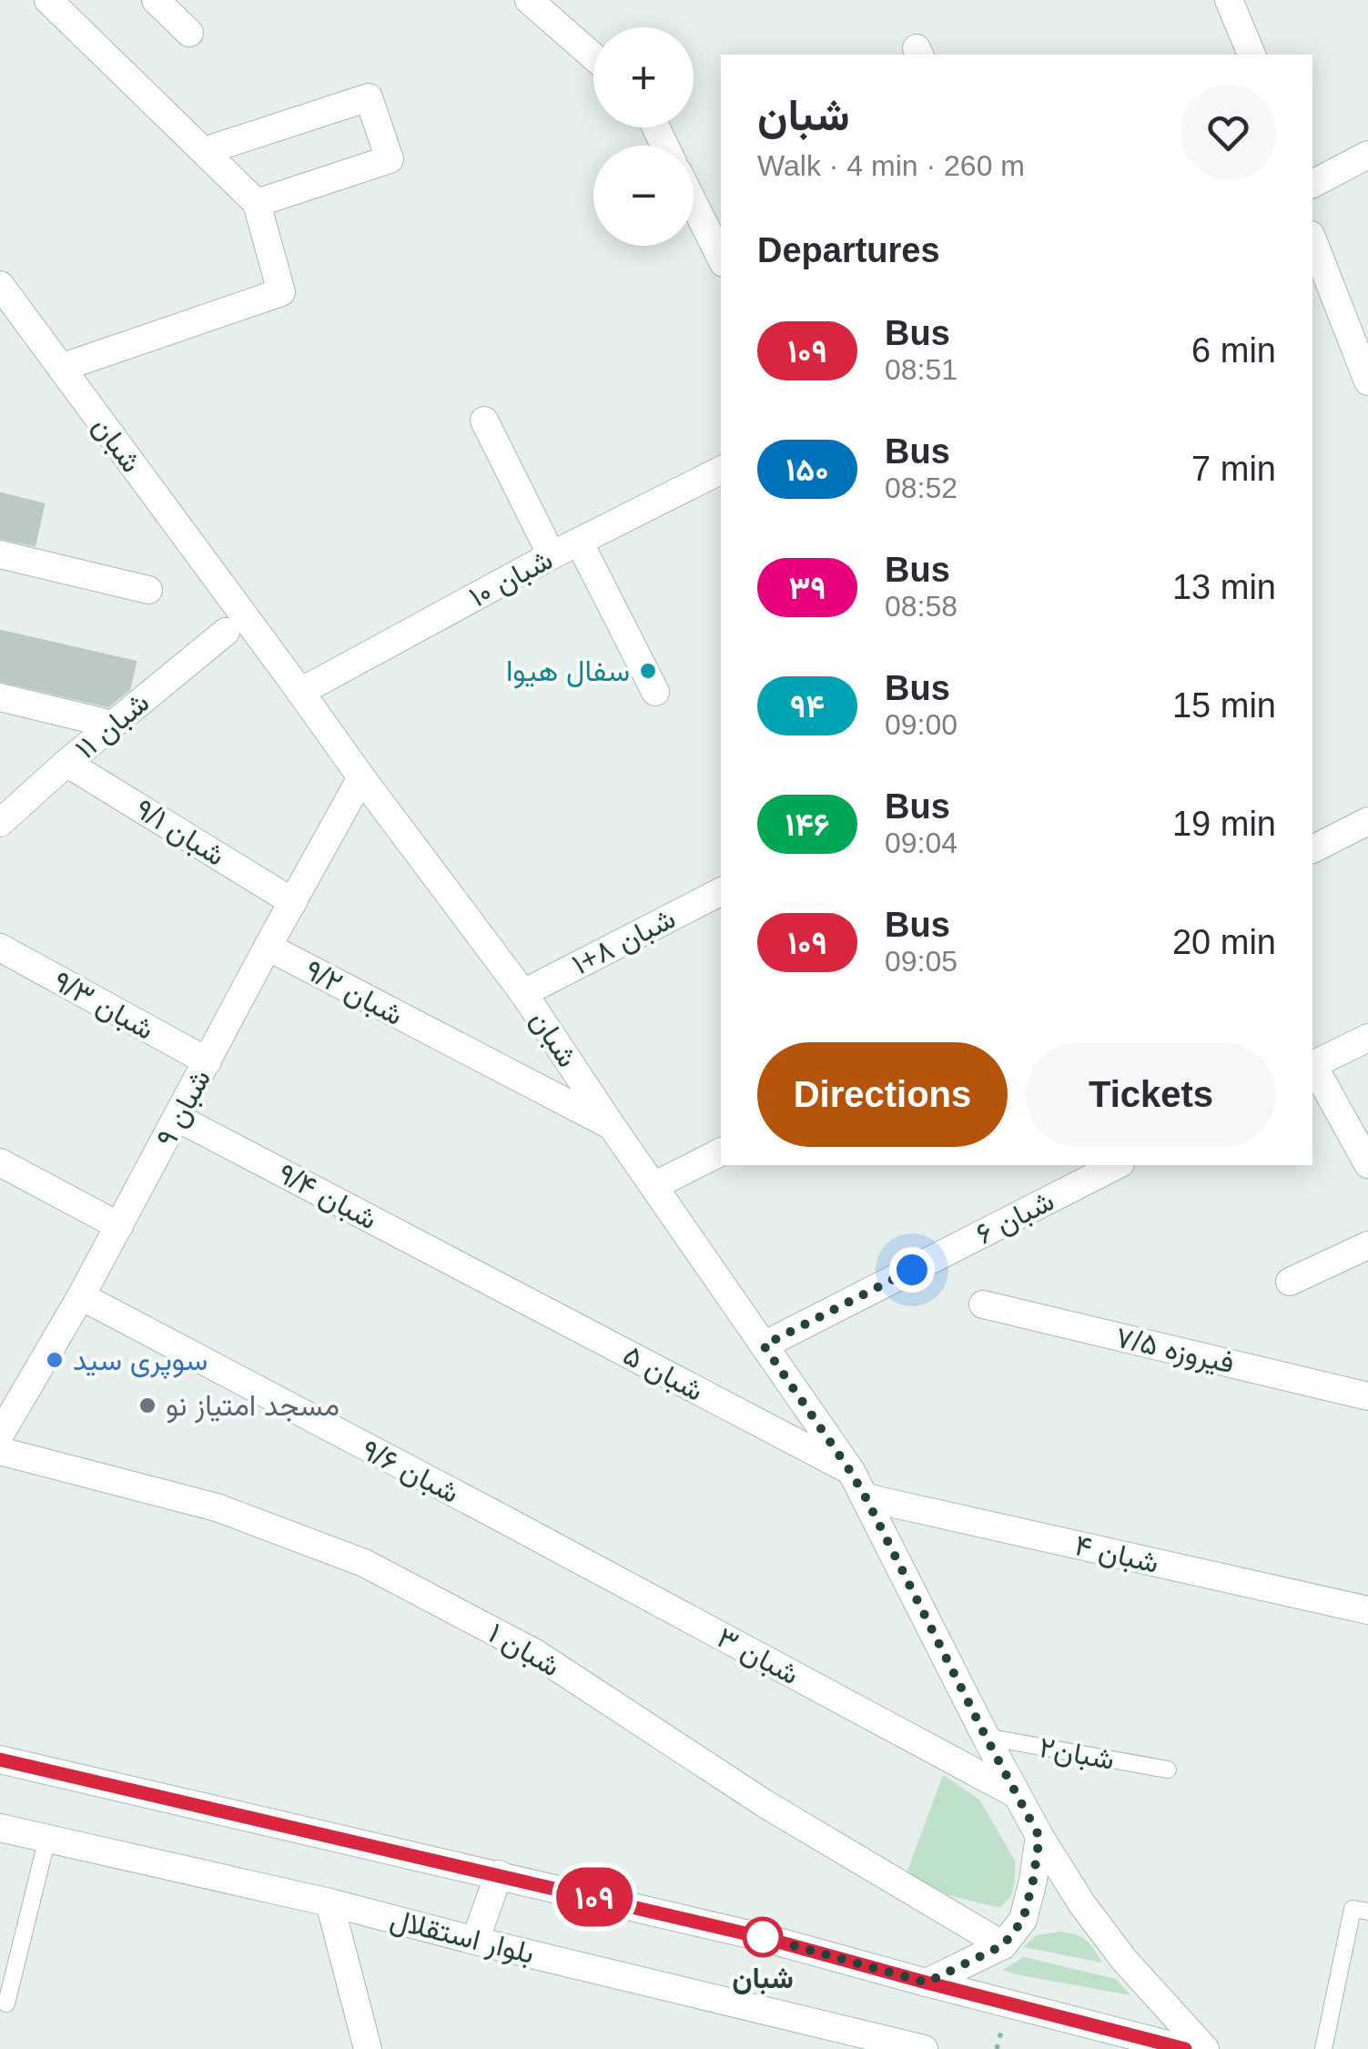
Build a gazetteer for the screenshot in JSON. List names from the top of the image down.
{
  "streets": {
    "street": [
      "شبان",
      "۱۰ شبان",
      "۱۱ شبان",
      "۹/۱ شبان",
      "۱+۸ شبان",
      "۹/۲ شبان",
      "۹/۳ شبان",
      "۹ شبان",
      "۹/۴ شبان",
      "۶ شبان",
      "۷/۵ فیروزه",
      "۵ شبان",
      "۹/۶ شبان",
      "۴ شبان",
      "۱ شبان",
      "۳ شبان",
      "بلوار استقلال"
    ],
    "lane": ["شبان۲"]
  },
  "crossings": [
    ["شبان", "۱۰ شبان"],
    ["شبان", "۱+۸ شبان"],
    ["شبان", "۹/۲ شبان"],
    ["شبان", "۹ شبان"],
    ["شبان", "۶ شبان"],
    ["شبان", "۵ شبان"],
    ["شبان", "۴ شبان"],
    ["شبان", "۳ شبان"],
    ["شبان", "شبان۲"],
    ["۱۱ شبان", "۹/۱ شبان"],
    ["۹/۱ شبان", "۹ شبان"],
    ["۹/۲ شبان", "۹ شبان"],
    ["۹/۳ شبان", "۹ شبان"],
    ["۹ شبان", "۹/۴ شبان"],
    ["۹ شبان", "۹/۶ شبان"],
    ["۹/۴ شبان", "۵ شبان"],
    ["۹/۶ شبان", "۳ شبان"]
  ],
  "places": [
    "سفال هیوا",
    "سوپری سید",
    "مسجد امتیاز نو",
    "شبان"
  ],
  "lines": ["bus line ۱۰۹"],
  "page": {
    "on_map": "۱۰۹",
    "map_buttons": ["+", "−"],
    "heading": [
      ["شبان", "Walk · 4 min · 260 m"],
      "Departures"
    ],
    "list": [
      {
        "mark": "۱۰۹",
        "name": "Bus",
        "note": "08:51",
        "value": "6 min"
      },
      {
        "mark": "۱۵۰",
        "name": "Bus",
        "note": "08:52",
        "value": "7 min"
      },
      {
        "mark": "۳۹",
        "name": "Bus",
        "note": "08:58",
        "value": "13 min"
      },
      {
        "mark": "۹۴",
        "name": "Bus",
        "note": "09:00",
        "value": "15 min"
      },
      {
        "mark": "۱۴۶",
        "name": "Bus",
        "note": "09:04",
        "value": "19 min"
      },
      {
        "mark": "۱۰۹",
        "name": "Bus",
        "note": "09:05",
        "value": "20 min"
      }
    ],
    "buttons": ["Directions", "Tickets"]
  }
}
